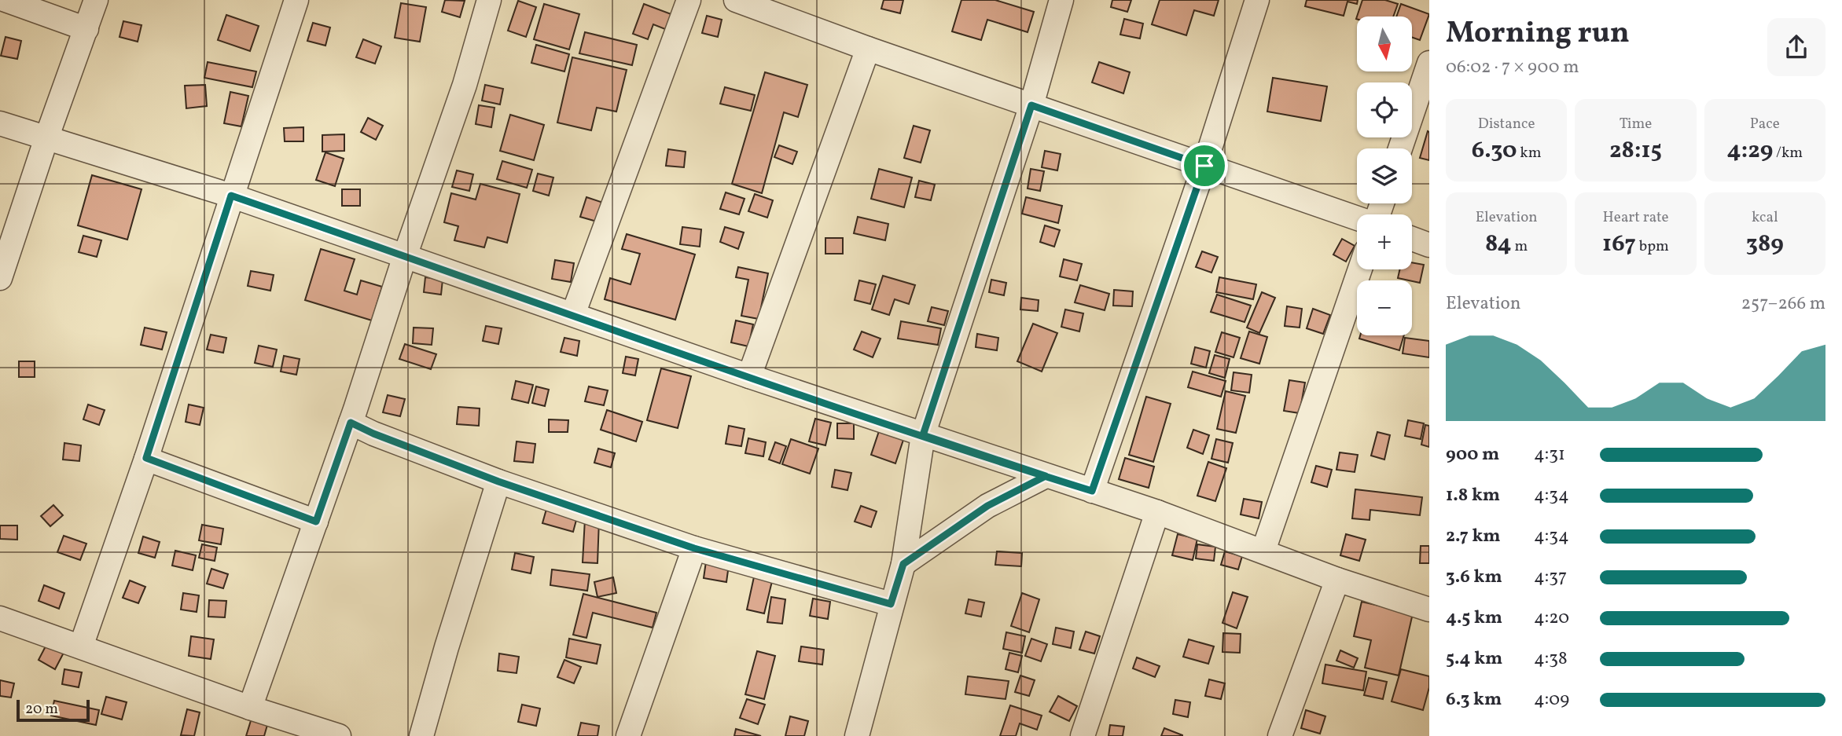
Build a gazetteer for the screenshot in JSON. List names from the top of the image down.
{
  "scale_bar": "20 m",
  "north": "bottom",
  "page": {
    "heading": ["Morning run", "06:02 · 7 × 900 m"],
    "map_buttons": ["+", "−"],
    "stats": [
      ["Distance", "6.30 km"],
      ["Time", "28:15"],
      ["Pace", "4:29 /km"],
      ["Elevation", "84 m"],
      ["Heart rate", "167 bpm"],
      ["kcal", "389"]
    ],
    "chart": ["Elevation", "257–266 m"],
    "list": [
      {
        "name": "900 m",
        "note": "4:31"
      },
      {
        "name": "1.8 km",
        "note": "4:34"
      },
      {
        "name": "2.7 km",
        "note": "4:34"
      },
      {
        "name": "3.6 km",
        "note": "4:37"
      },
      {
        "name": "4.5 km",
        "note": "4:20"
      },
      {
        "name": "5.4 km",
        "note": "4:38"
      },
      {
        "name": "6.3 km",
        "note": "4:09"
      }
    ],
    "scale": "20 m"
  }
}
